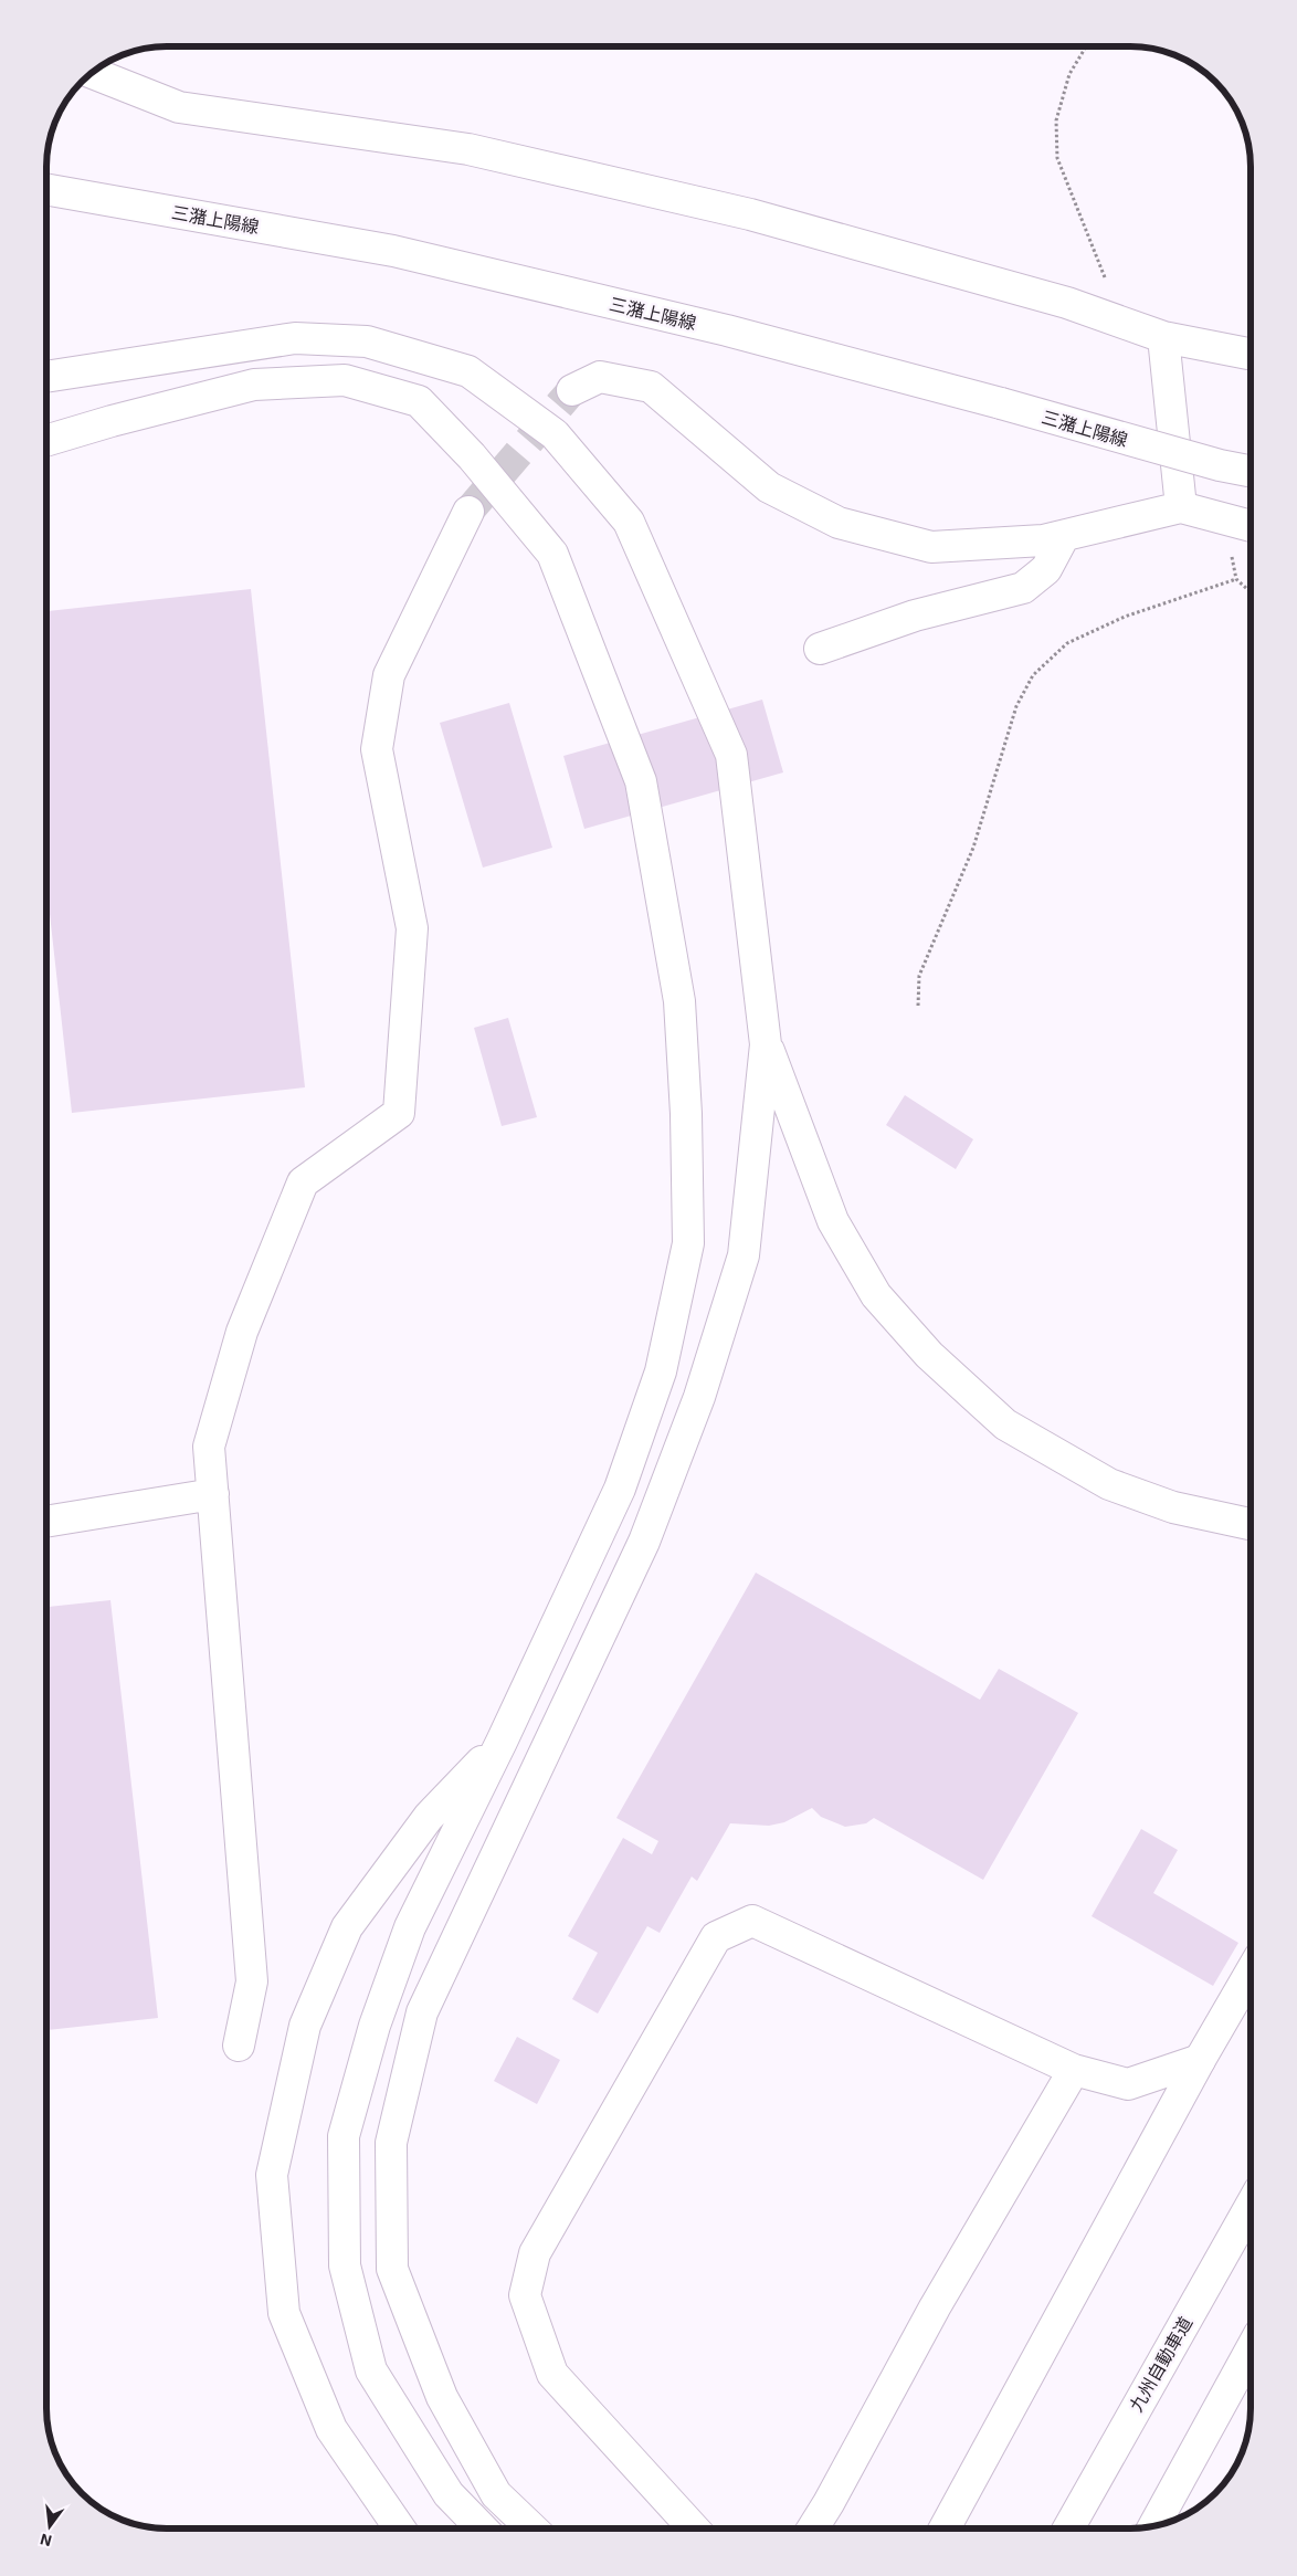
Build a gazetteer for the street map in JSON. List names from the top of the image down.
{
  "streets": {
    "main road": ["三潴上陽線", "九州自動車道"]
  },
  "north": "bottom"
}
